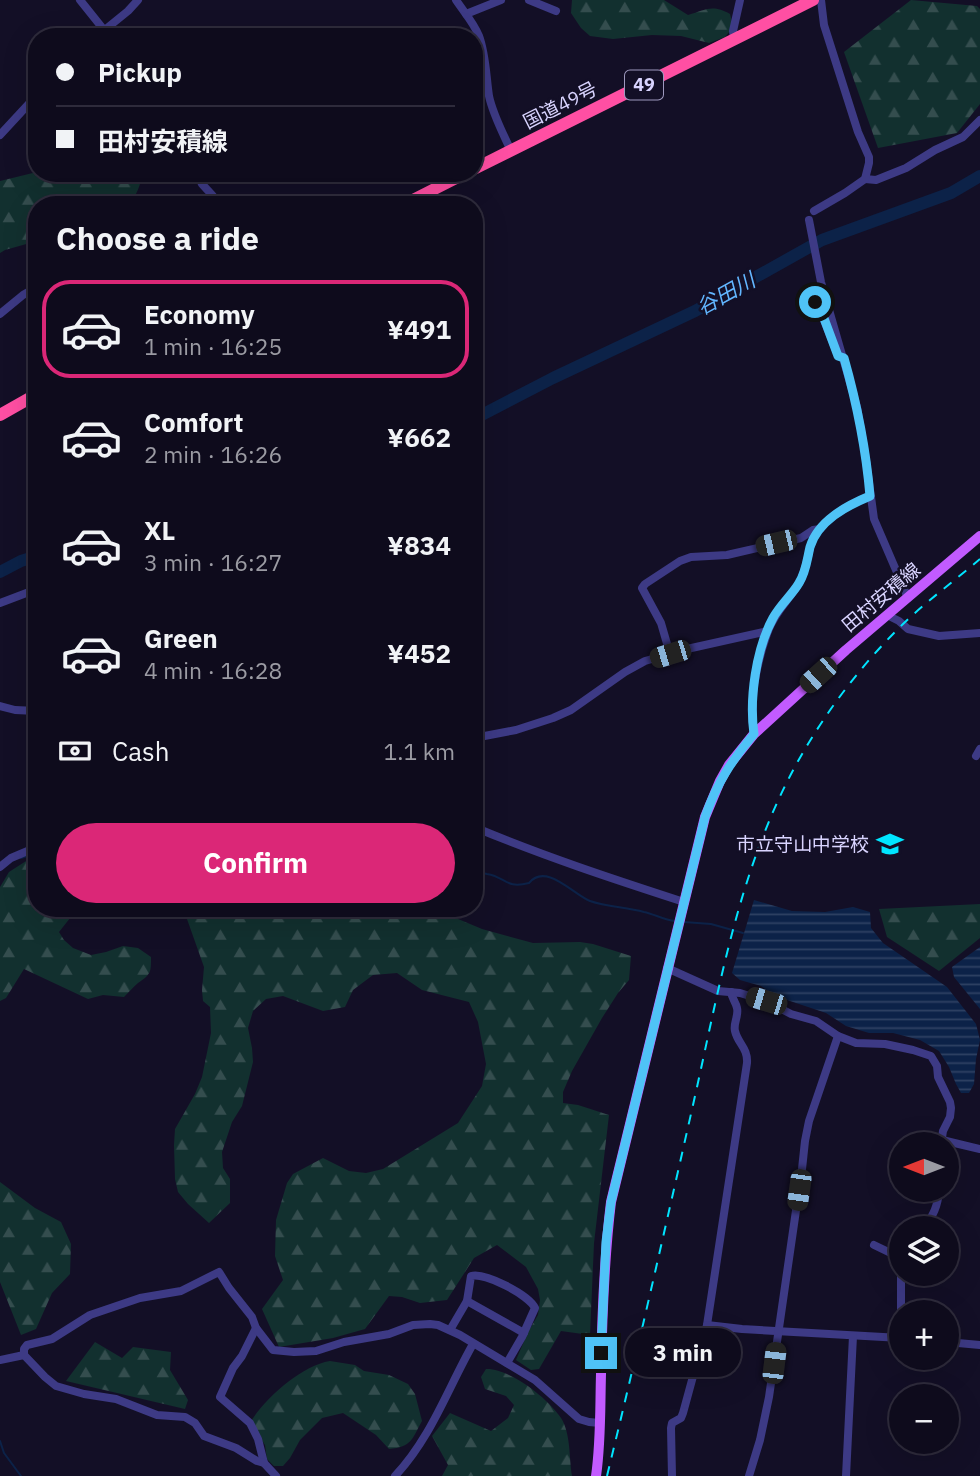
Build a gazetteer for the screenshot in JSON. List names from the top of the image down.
{
  "streets": {
    "highway": ["49", "国道49号"],
    "main road": ["田村安積線"]
  },
  "water": ["谷田川"],
  "places": {
    "school or university": ["市立守山中学校"]
  },
  "north": "left",
  "page": {
    "banner": ["Pickup", "田村安積線"],
    "heading": "Choose a ride",
    "list": [
      {
        "name": "Economy",
        "note": "1 min · 16:25",
        "value": "¥491"
      },
      {
        "name": "Comfort",
        "note": "2 min · 16:26",
        "value": "¥662"
      },
      {
        "name": "XL",
        "note": "3 min · 16:27",
        "value": "¥834"
      },
      {
        "name": "Green",
        "note": "4 min · 16:28",
        "value": "¥452"
      }
    ],
    "pay": ["Cash", "1.1 km"],
    "buttons": "Confirm",
    "map_buttons": ["+", "−"],
    "bubble": "3 min"
  }
}
